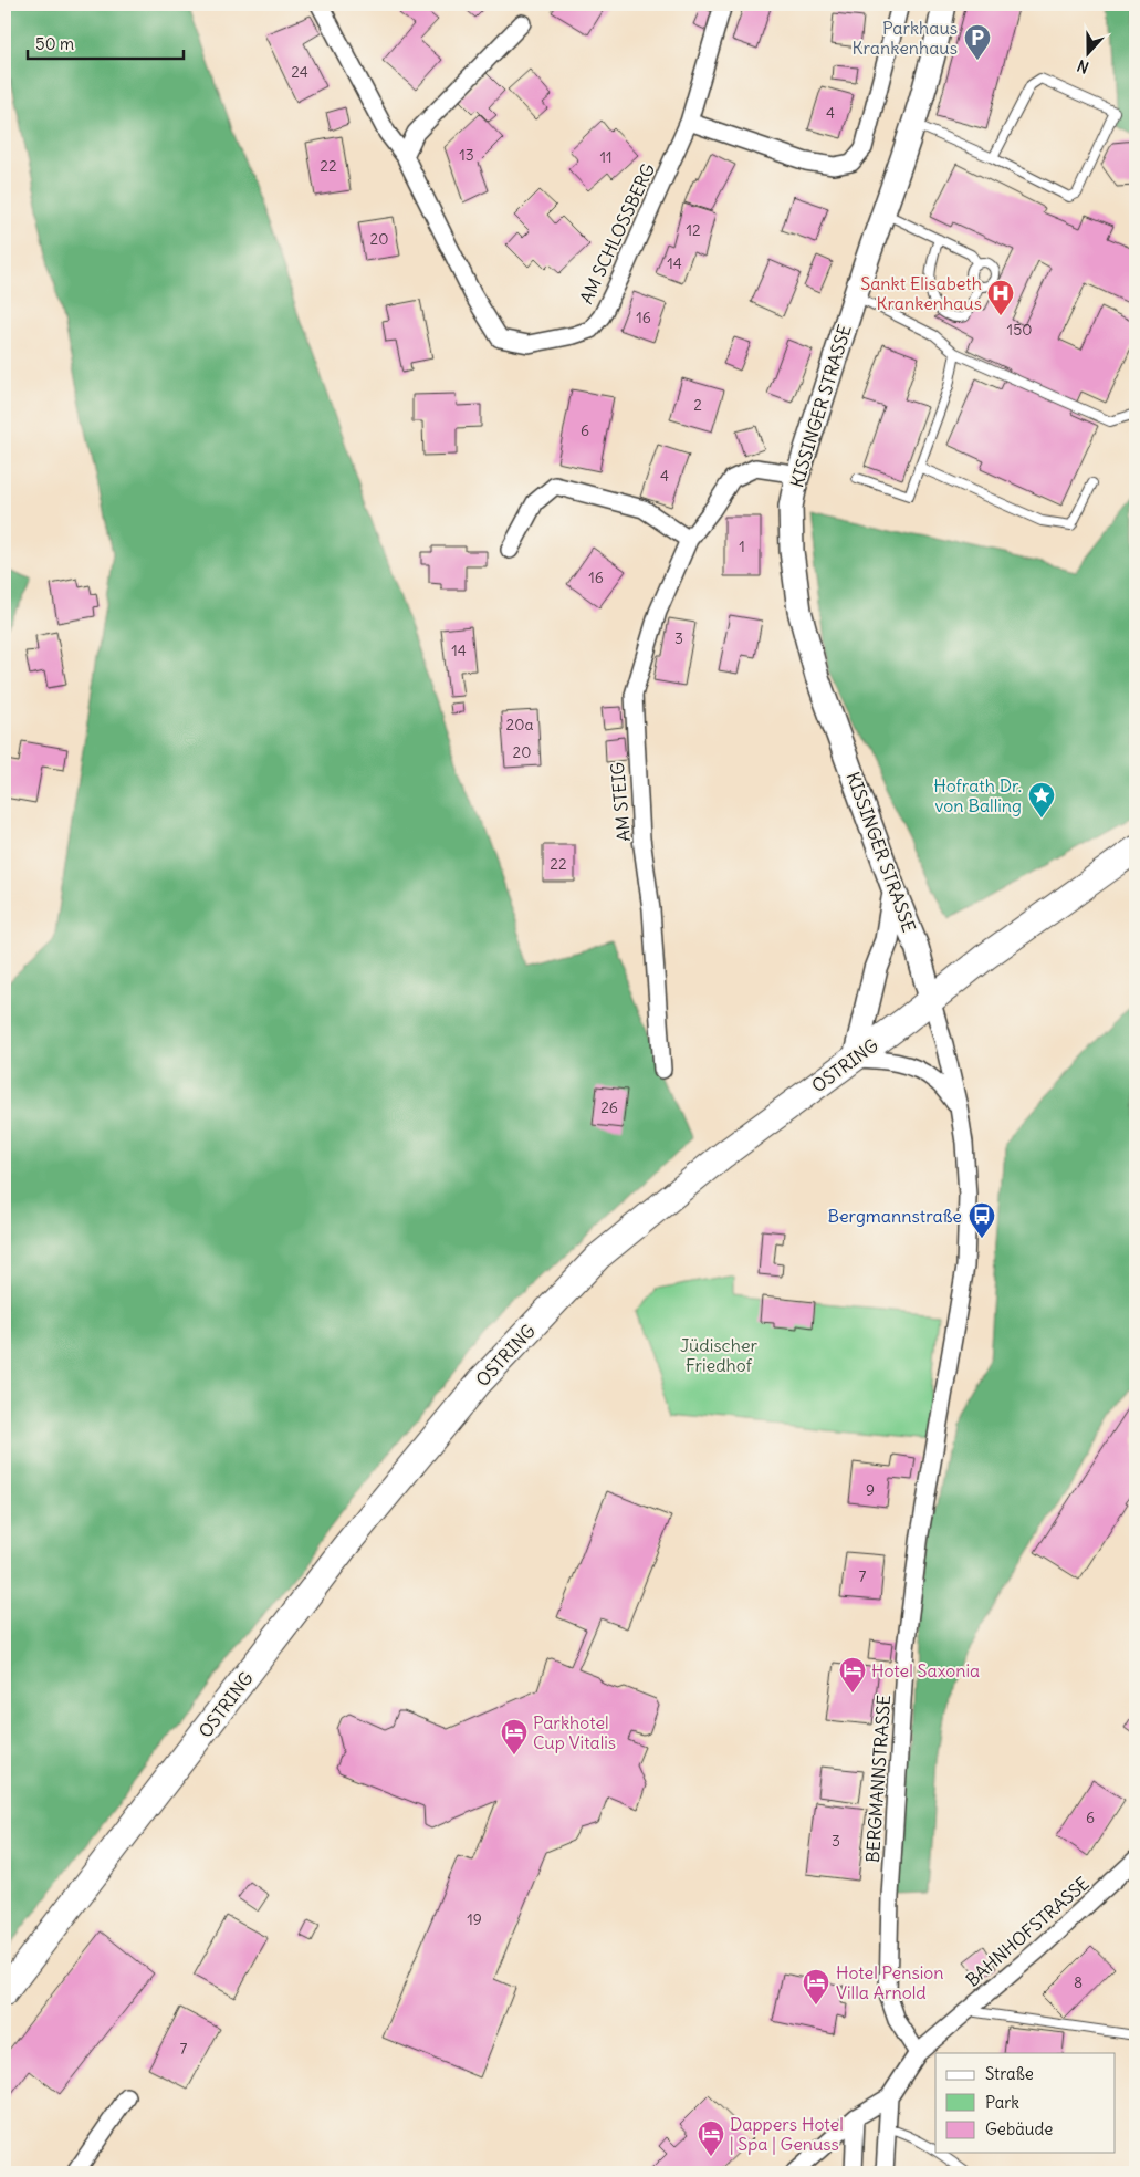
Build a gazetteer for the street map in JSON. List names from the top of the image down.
{
  "streets": {
    "main road": ["OSTRING"],
    "street": [
      "AM SCHLOSSBERG",
      "KISSINGER STRASSE",
      "AM STEIG",
      "BERGMANNSTRASSE",
      "BAHNHOFSTRASSE"
    ]
  },
  "crossings": [
    ["KISSINGER STRASSE", "AM STEIG"],
    ["KISSINGER STRASSE", "OSTRING"],
    ["KISSINGER STRASSE", "BERGMANNSTRASSE"],
    ["OSTRING", "BERGMANNSTRASSE"],
    ["BERGMANNSTRASSE", "BAHNHOFSTRASSE"]
  ],
  "parks": ["Jüdischer Friedhof"],
  "places": {
    "parking": ["Parkhaus Krankenhaus"],
    "hospital": ["Sankt Elisabeth Krankenhaus"],
    "place": ["Hofrath Dr. von Balling"],
    "bus stop": ["Bergmannstraße"],
    "hotel": [
      "Hotel Saxonia",
      "Parkhotel Cup Vitalis",
      "Hotel Pension Villa Arnold",
      "Dappers Hotel | Spa | Genuss"
    ]
  },
  "house_numbers": [
    "24",
    "4",
    "13",
    "11",
    "22",
    "12",
    "20",
    "14",
    "16",
    "150",
    "2",
    "6",
    "4",
    "1",
    "16",
    "3",
    "14",
    "20a",
    "20",
    "22",
    "26",
    "9",
    "7",
    "6",
    "3",
    "19",
    "8",
    "7"
  ],
  "legend": ["Straße", "Park", "Gebäude"],
  "scale_bar": "50 m",
  "north": "bottom"
}
